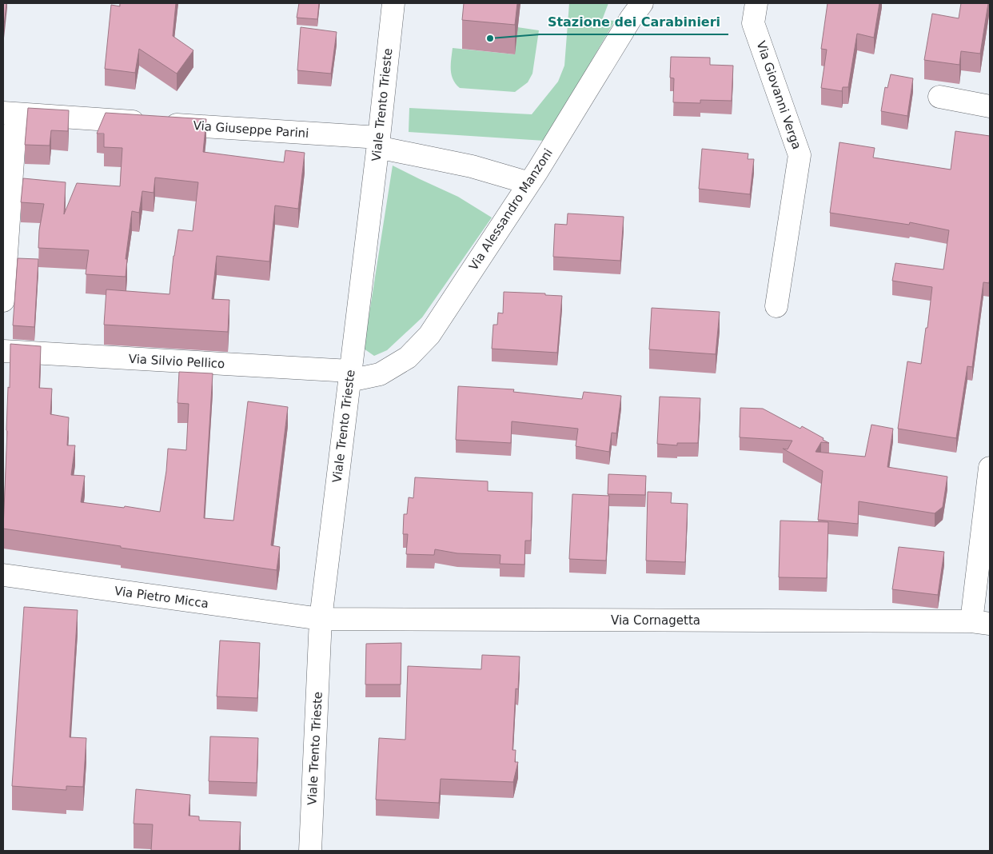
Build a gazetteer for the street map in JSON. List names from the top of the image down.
{
  "streets": {
    "street": [
      "Via Giovanni Verga",
      "Viale Trento Trieste",
      "Via Giuseppe Parini",
      "Via Alessandro Manzoni",
      "Via Silvio Pellico",
      "Via Pietro Micca",
      "Via Cornagetta"
    ]
  },
  "crossings": [
    ["Viale Trento Trieste", "Via Giuseppe Parini"],
    ["Viale Trento Trieste", "Via Alessandro Manzoni"],
    ["Viale Trento Trieste", "Via Silvio Pellico"],
    ["Viale Trento Trieste", "Via Pietro Micca"],
    ["Viale Trento Trieste", "Via Cornagetta"],
    ["Via Giuseppe Parini", "Via Alessandro Manzoni"],
    ["Via Alessandro Manzoni", "Via Silvio Pellico"],
    ["Via Pietro Micca", "Via Cornagetta"]
  ],
  "places": ["Stazione dei Carabinieri"]
}
